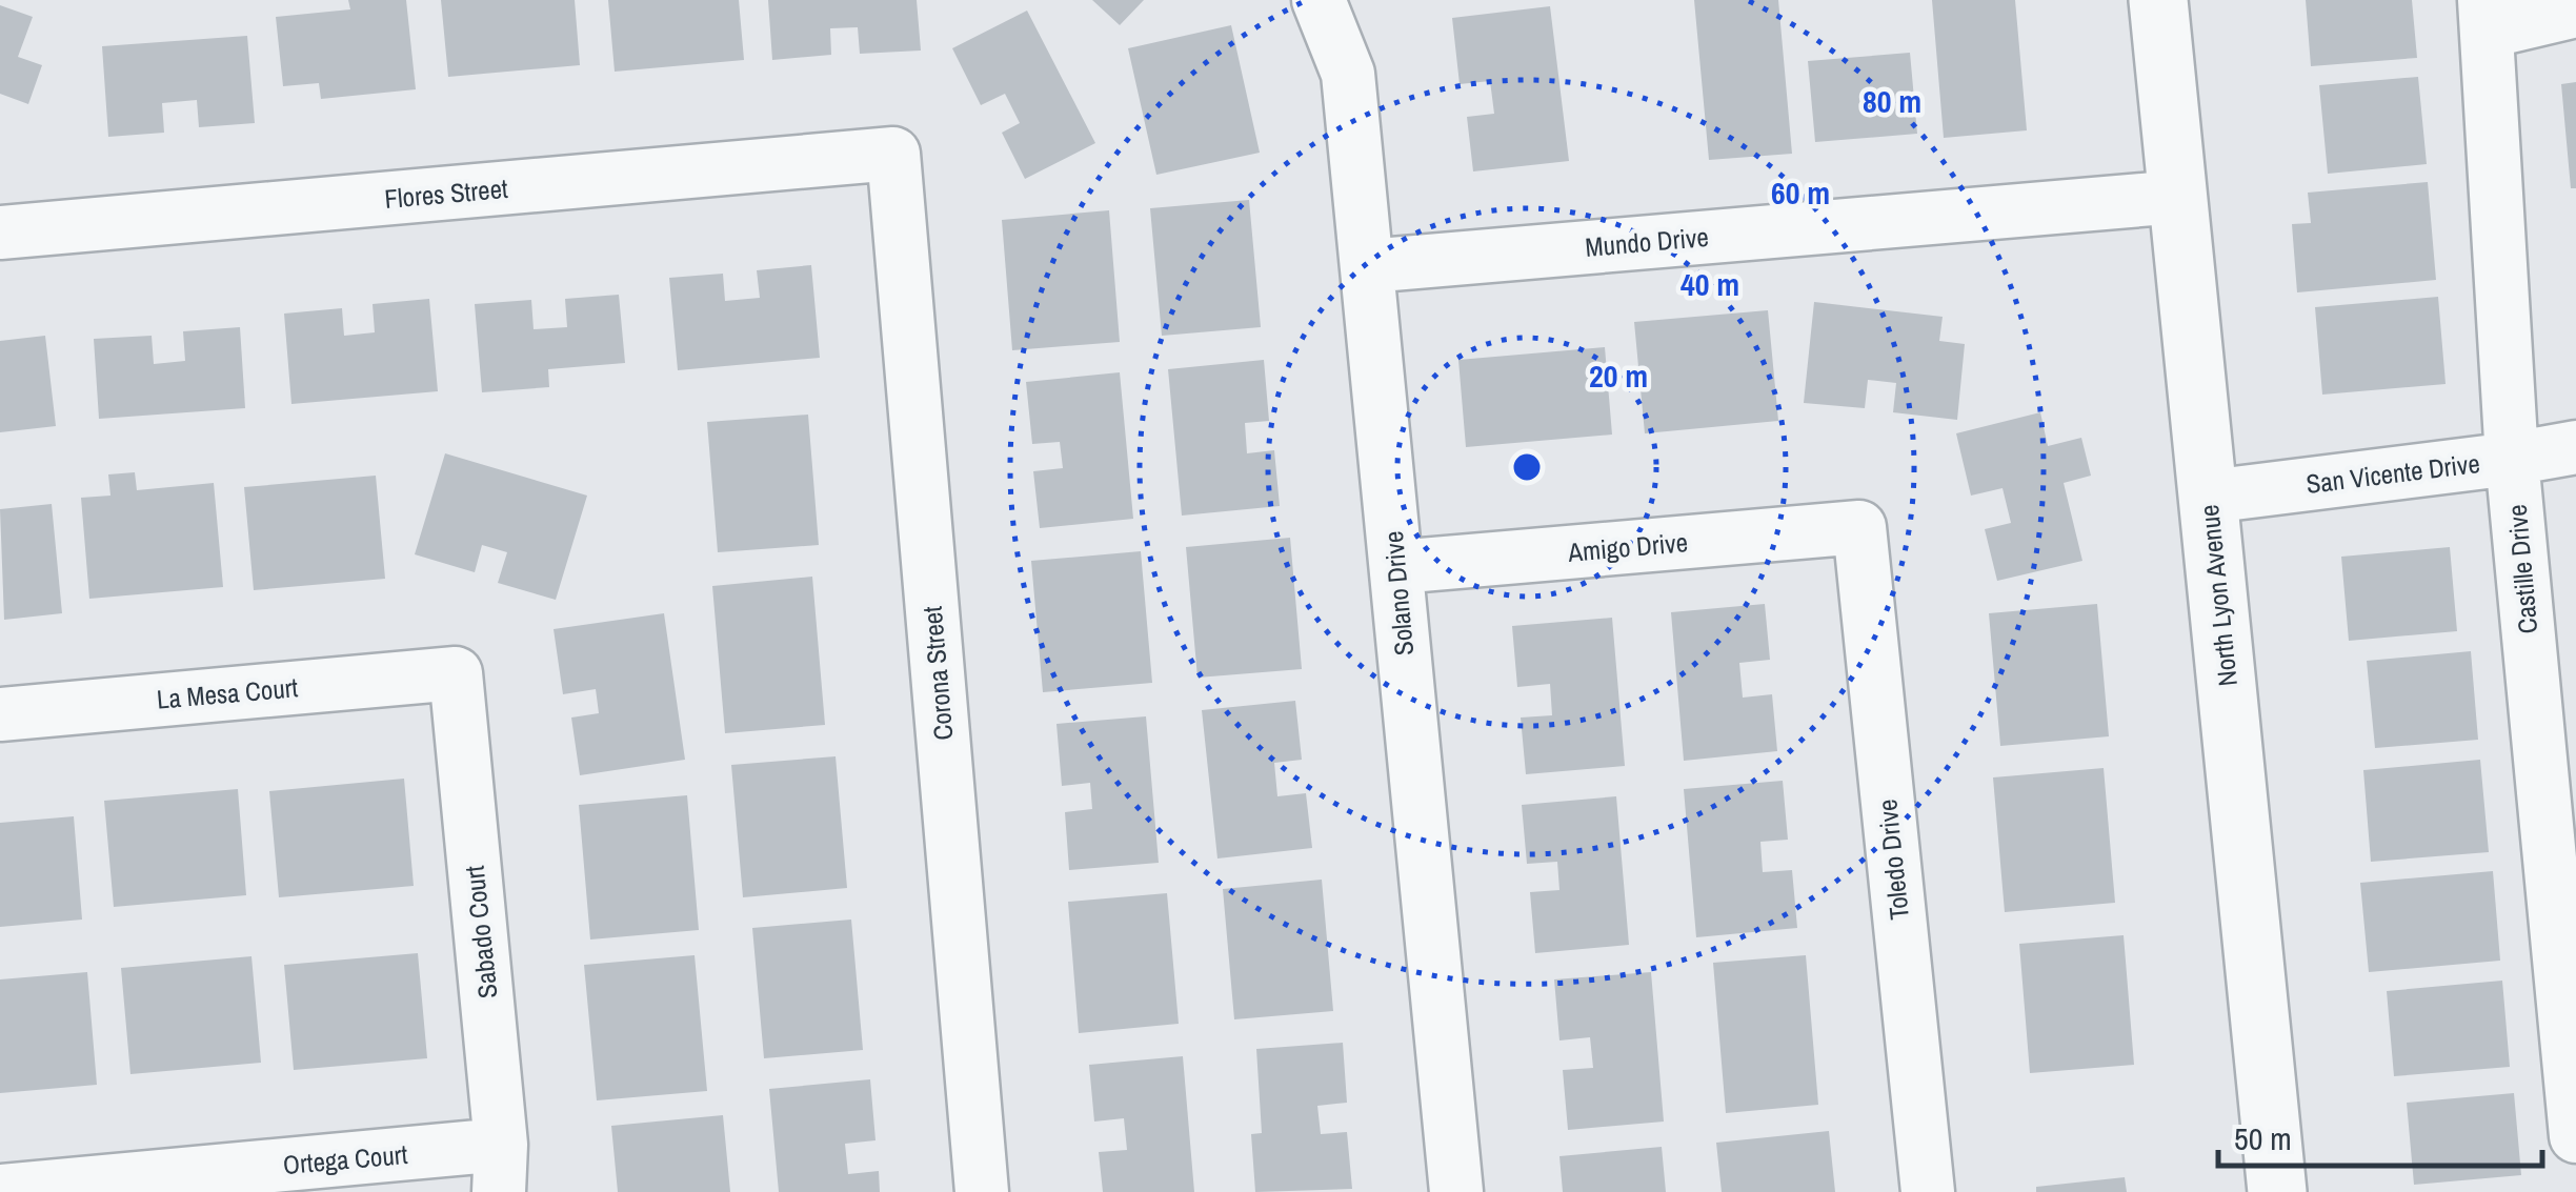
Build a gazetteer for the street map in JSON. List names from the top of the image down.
{
  "streets": {
    "street": [
      "Flores Street",
      "Mundo Drive",
      "San Vicente Drive",
      "Amigo Drive",
      "Castille Drive",
      "Solano Drive",
      "North Lyon Avenue",
      "Corona Street",
      "La Mesa Court",
      "Toledo Drive",
      "Sabado Court",
      "Ortega Court"
    ]
  },
  "crossings": [
    ["Flores Street", "Corona Street"],
    ["Mundo Drive", "Solano Drive"],
    ["Mundo Drive", "North Lyon Avenue"],
    ["San Vicente Drive", "Castille Drive"],
    ["San Vicente Drive", "North Lyon Avenue"],
    ["Amigo Drive", "Solano Drive"],
    ["Amigo Drive", "Toledo Drive"],
    ["La Mesa Court", "Sabado Court"],
    ["Sabado Court", "Ortega Court"]
  ],
  "scale_bar": "50 m",
  "rings": [
    "80 m",
    "60 m",
    "40 m",
    "20 m"
  ]
}
